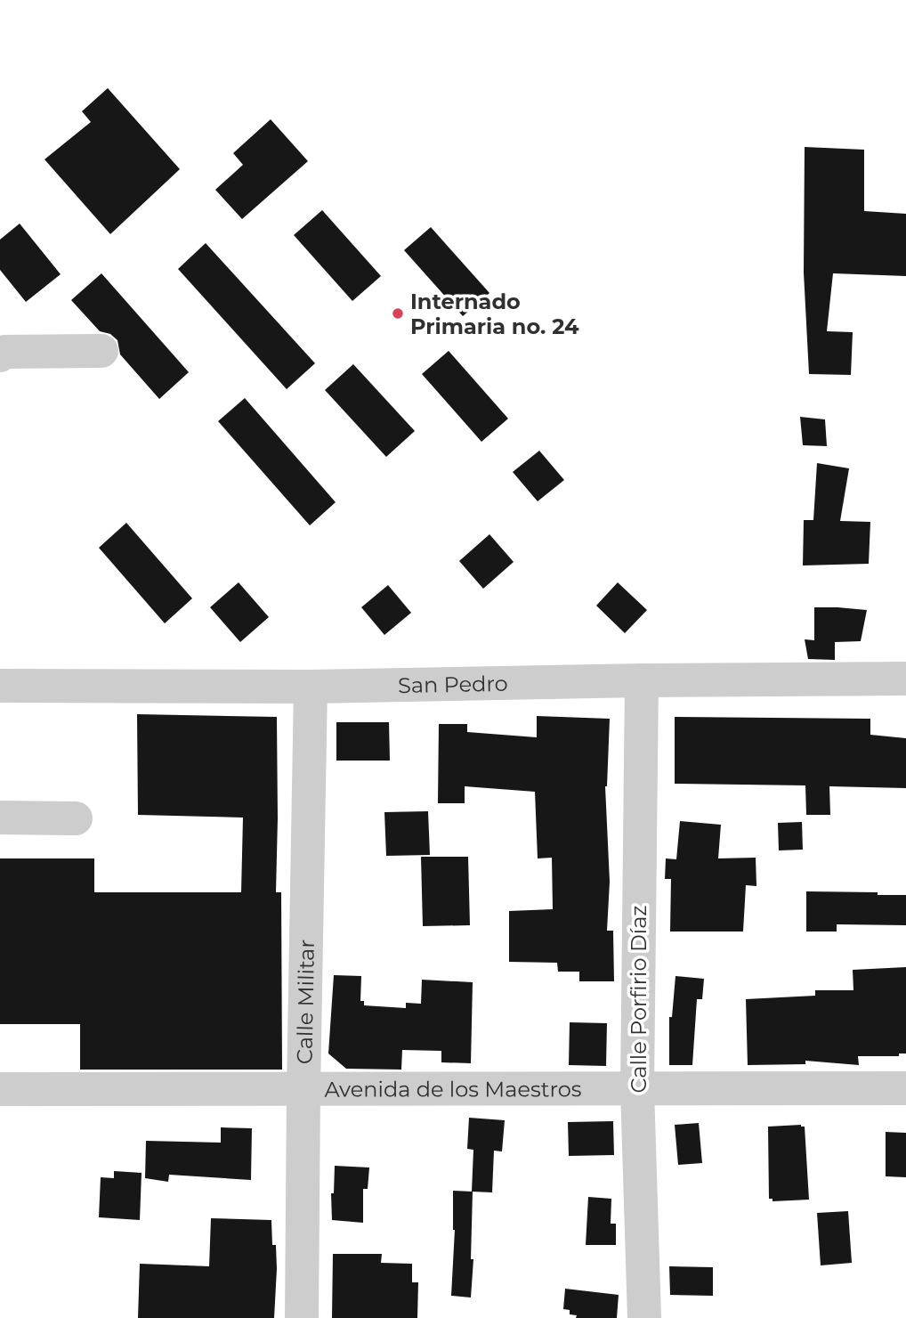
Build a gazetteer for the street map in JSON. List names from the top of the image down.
{
  "streets": {
    "street": [
      "San Pedro",
      "Calle Porfirio Díaz",
      "Calle Militar",
      "Avenida de los Maestros"
    ]
  },
  "crossings": [
    ["San Pedro", "Calle Porfirio Díaz"],
    ["San Pedro", "Calle Militar"],
    ["Calle Porfirio Díaz", "Avenida de los Maestros"],
    ["Calle Militar", "Avenida de los Maestros"]
  ],
  "places": ["Internado Primaria no. 24"]
}
